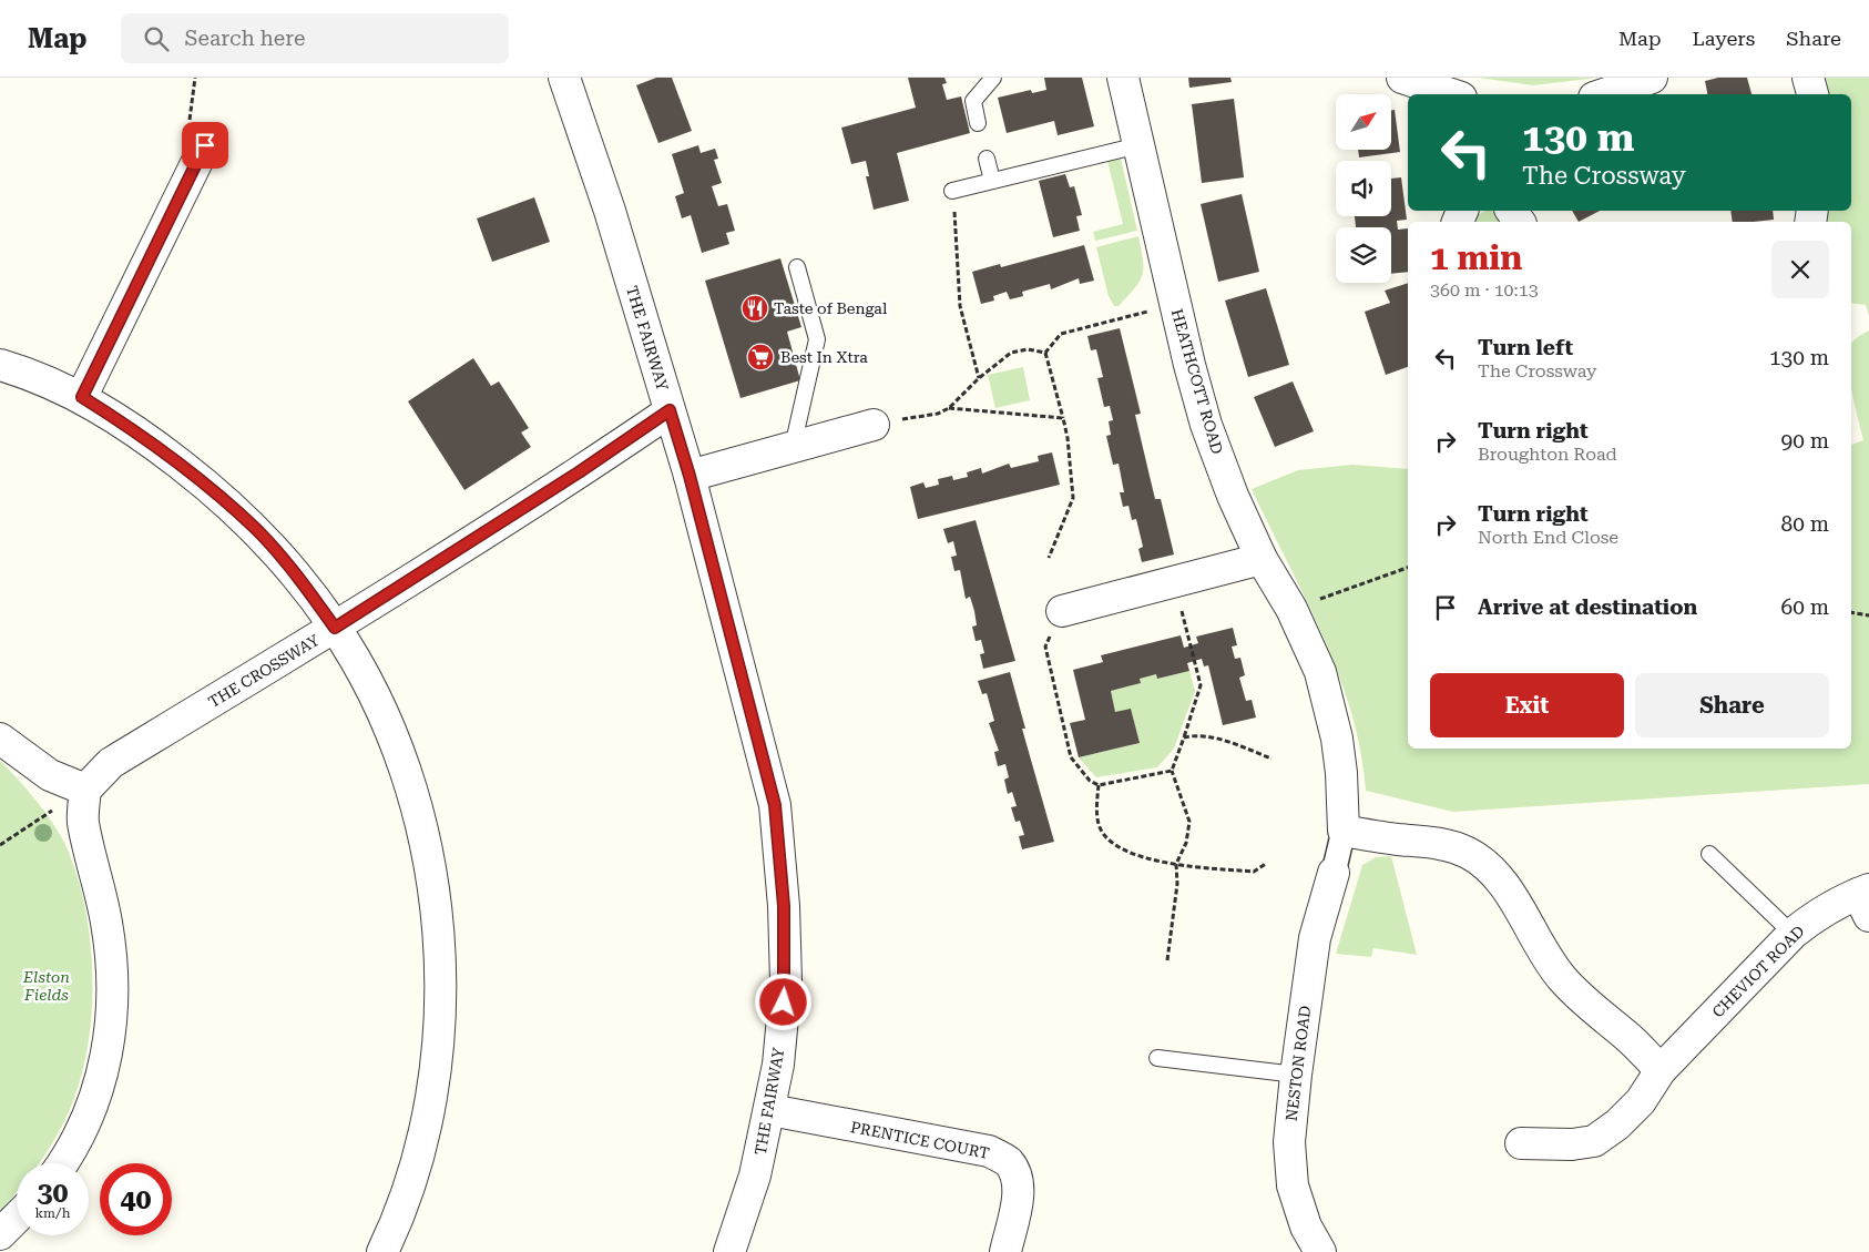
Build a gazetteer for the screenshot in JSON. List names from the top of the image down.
{
  "streets": {
    "street": [
      "THE FAIRWAY",
      "HEATHCOTT ROAD",
      "THE CROSSWAY",
      "CHEVIOT ROAD",
      "NESTON ROAD",
      "PRENTICE COURT"
    ]
  },
  "crossings": [
    ["THE FAIRWAY", "THE CROSSWAY"],
    ["THE FAIRWAY", "PRENTICE COURT"]
  ],
  "parks": ["Elston Fields"],
  "places": {
    "restaurant": ["Taste of Bengal"],
    "supermarket": ["Best In Xtra"]
  },
  "north": "top right",
  "page": {
    "header": "Map",
    "search": "Search here",
    "nav": ["Map", "Layers", "Share"],
    "turn": ["130 m", "The Crossway"],
    "heading": ["1 min", "360 m · 10:13"],
    "list": [
      {
        "name": "Turn left",
        "note": "The Crossway",
        "value": "130 m"
      },
      {
        "name": "Turn right",
        "note": "Broughton Road",
        "value": "90 m"
      },
      {
        "name": "Turn right",
        "note": "North End Close",
        "value": "80 m"
      },
      {
        "name": "Arrive at destination",
        "value": "60 m"
      }
    ],
    "buttons": ["Exit", "Share"],
    "speed": "30 km/h",
    "limit": "40"
  }
}
